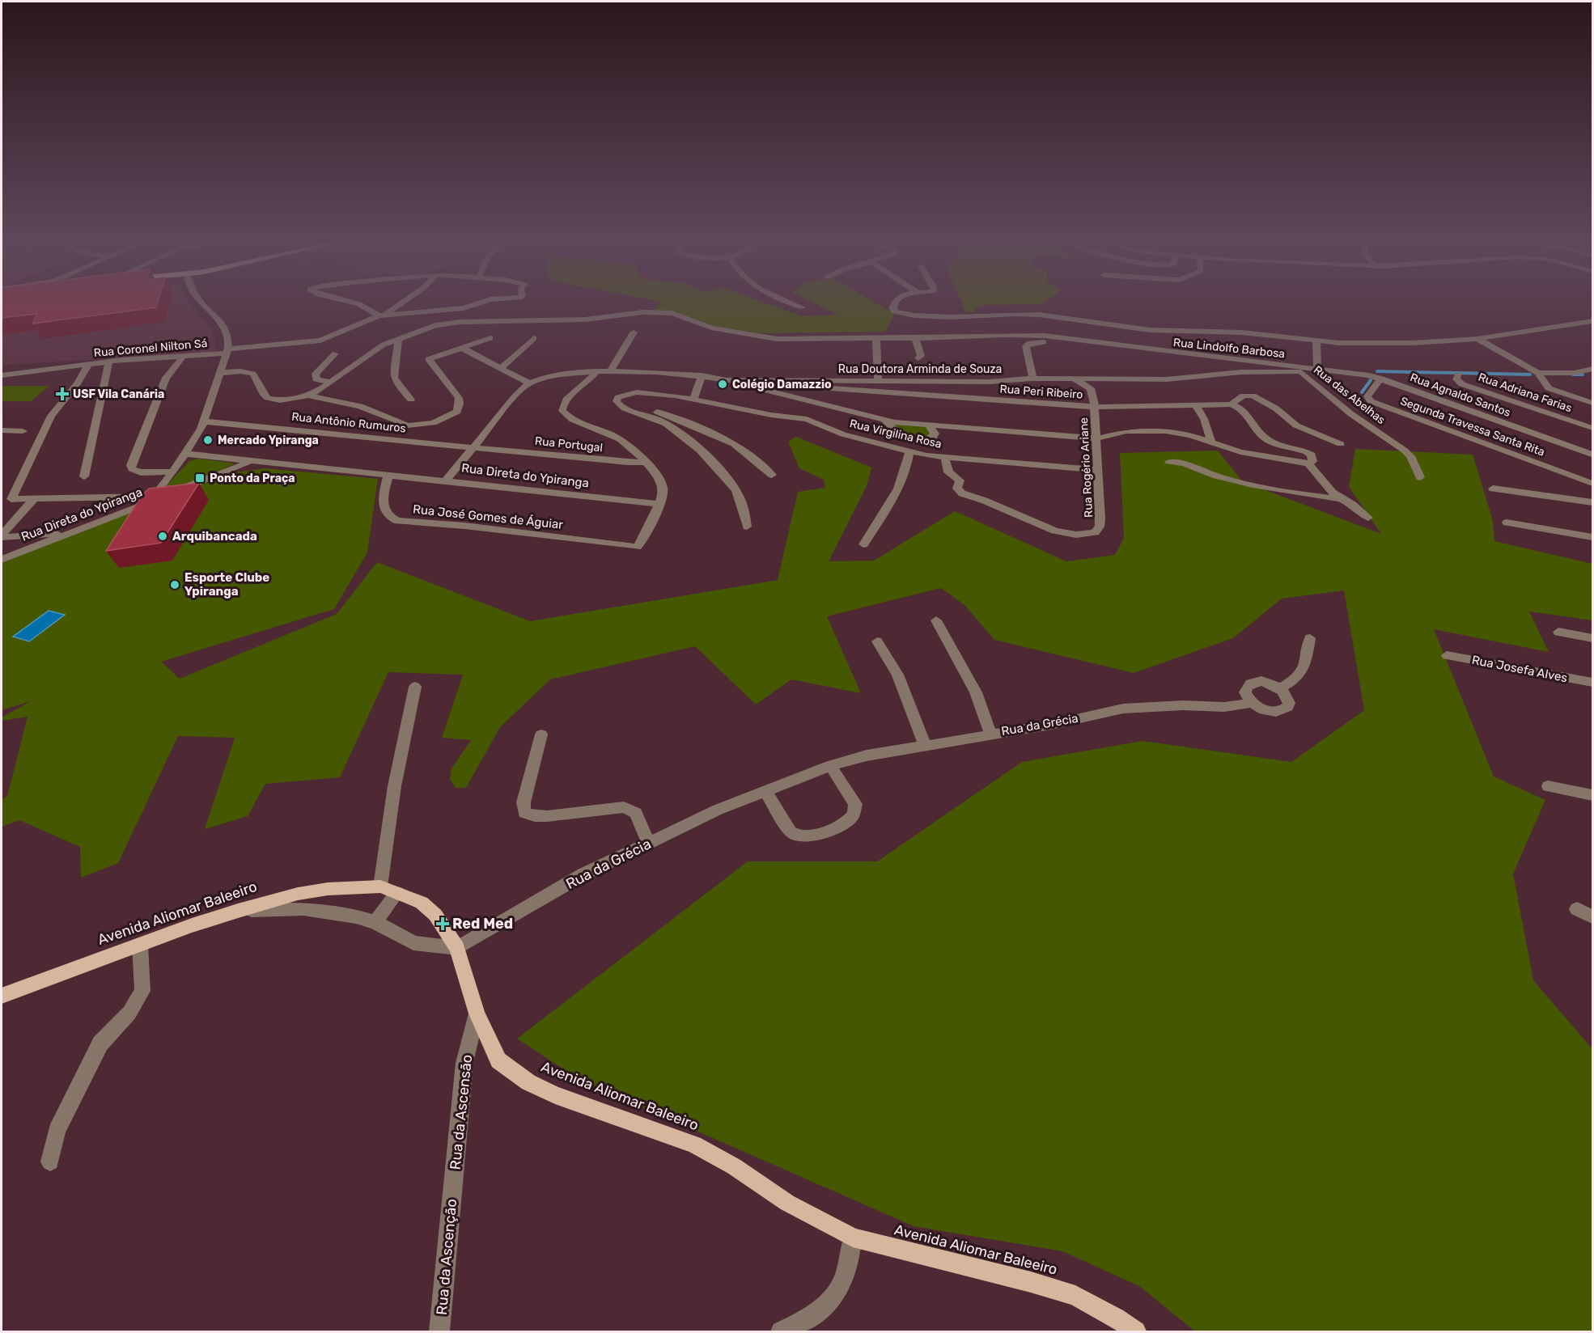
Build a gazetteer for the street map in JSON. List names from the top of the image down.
{
  "streets": {
    "main road": ["Avenida Aliomar Baleeiro"],
    "street": [
      "Rua Coronel Nilton Sá",
      "Rua Lindolfo Barbosa",
      "Rua Doutora Arminda de Souza",
      "Rua Peri Ribeiro",
      "Rua Adriana Farias",
      "Rua das Abelhas",
      "Rua Agnaldo Santos",
      "Rua Antônio Rumuros",
      "Segunda Travessa Santa Rita",
      "Rua Virgilina Rosa",
      "Rua Portugal",
      "Rua Rogério Ariane",
      "Rua Direta do Ypiranga",
      "Rua José Gomes de Águiar",
      "Rua Josefa Alves",
      "Rua da Grécia",
      "Rua da Ascensão",
      "Rua da Ascenção"
    ]
  },
  "crossings": [
    ["Rua Lindolfo Barbosa", "Rua Doutora Arminda de Souza"],
    ["Rua Lindolfo Barbosa", "Rua Agnaldo Santos"],
    ["Rua Doutora Arminda de Souza", "Rua das Abelhas"],
    ["Rua Doutora Arminda de Souza", "Rua Agnaldo Santos"],
    ["Rua Doutora Arminda de Souza", "Rua Rogério Ariane"],
    ["Rua Peri Ribeiro", "Rua Rogério Ariane"],
    ["Rua Agnaldo Santos", "Segunda Travessa Santa Rita"],
    ["Rua Antônio Rumuros", "Rua Portugal"],
    ["Rua Virgilina Rosa", "Rua Rogério Ariane"],
    ["Rua Direta do Ypiranga", "Rua José Gomes de Águiar"],
    ["Rua da Grécia", "Avenida Aliomar Baleeiro"],
    ["Avenida Aliomar Baleeiro", "Rua da Ascensão"],
    ["Rua da Ascensão", "Rua da Ascenção"]
  ],
  "places": {
    "other": [
      "Colégio Damazzio",
      "Mercado Ypiranga",
      "Arquibancada",
      "Esporte Clube Ypiranga"
    ],
    "health": ["USF Vila Canária", "Red Med"],
    "transit": ["Ponto da Praça"]
  }
}
